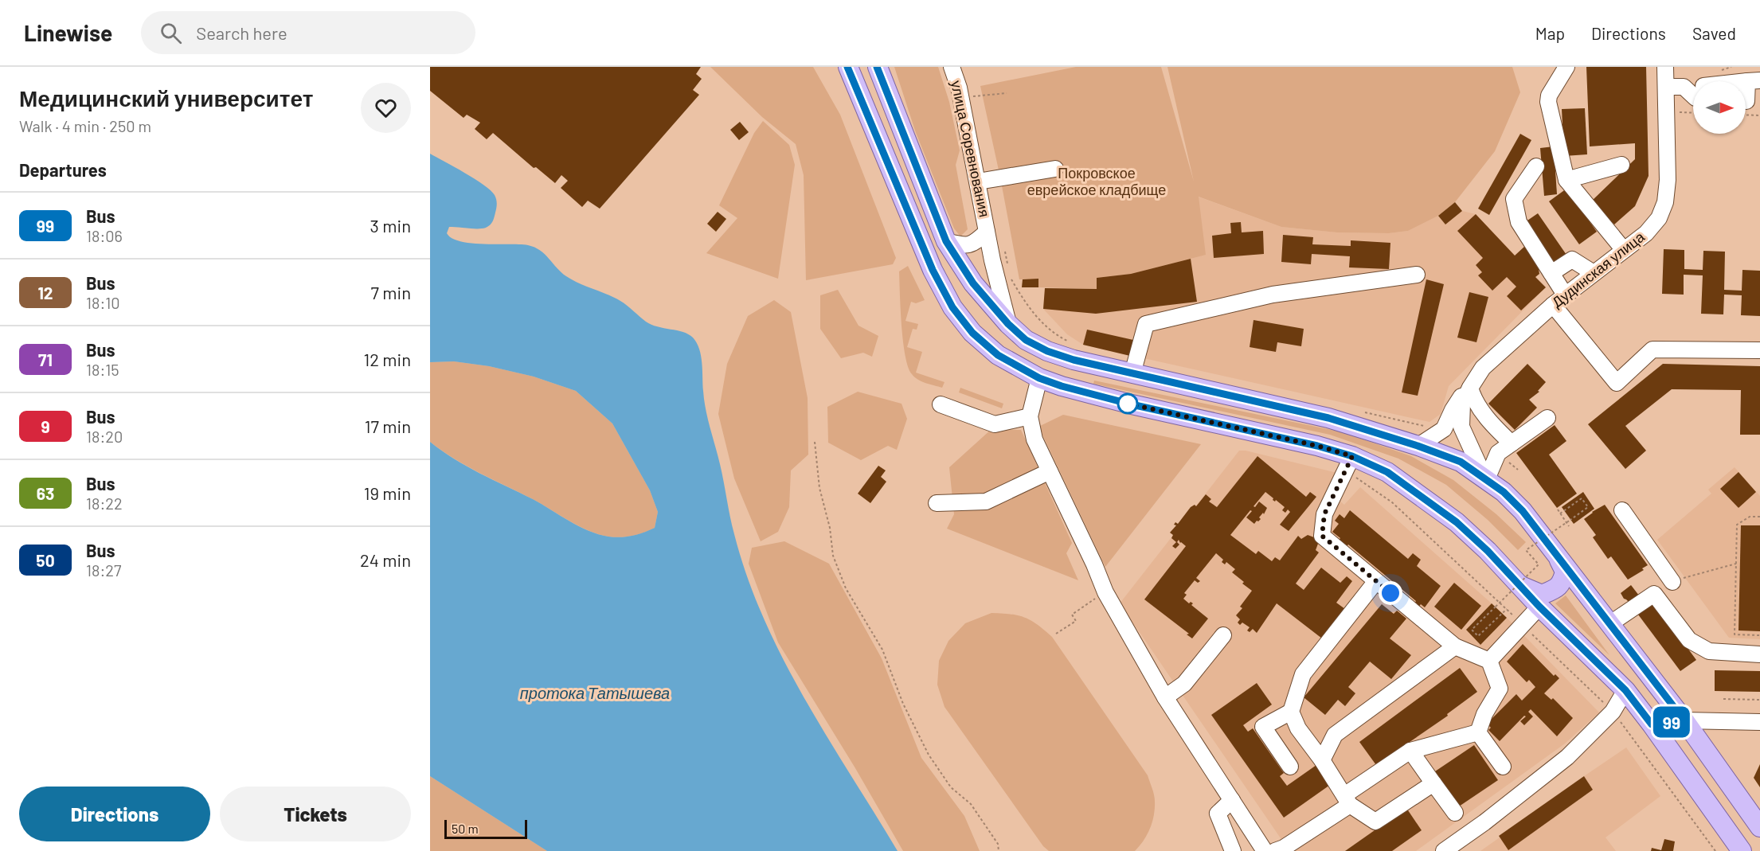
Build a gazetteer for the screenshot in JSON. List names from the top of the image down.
{
  "streets": {
    "street": ["улица Соревнования", "Дудинская улица"]
  },
  "water": ["протока Татышева"],
  "parks": ["Покровское еврейское кладбище"],
  "lines": ["bus line 99"],
  "scale_bar": "50 m",
  "north": "right",
  "page": {
    "header": "Linewise",
    "search": "Search here",
    "nav": ["Map", "Directions", "Saved"],
    "heading": [
      ["Медицинский университет", "Walk · 4 min · 250 m"],
      "Departures"
    ],
    "on_map": "99",
    "list": [
      {
        "mark": "99",
        "name": "Bus",
        "note": "18:06",
        "value": "3 min"
      },
      {
        "mark": "12",
        "name": "Bus",
        "note": "18:10",
        "value": "7 min"
      },
      {
        "mark": "71",
        "name": "Bus",
        "note": "18:15",
        "value": "12 min"
      },
      {
        "mark": "9",
        "name": "Bus",
        "note": "18:20",
        "value": "17 min"
      },
      {
        "mark": "63",
        "name": "Bus",
        "note": "18:22",
        "value": "19 min"
      },
      {
        "mark": "50",
        "name": "Bus",
        "note": "18:27",
        "value": "24 min"
      }
    ],
    "buttons": ["Directions", "Tickets"],
    "scale": "50 m"
  }
}
